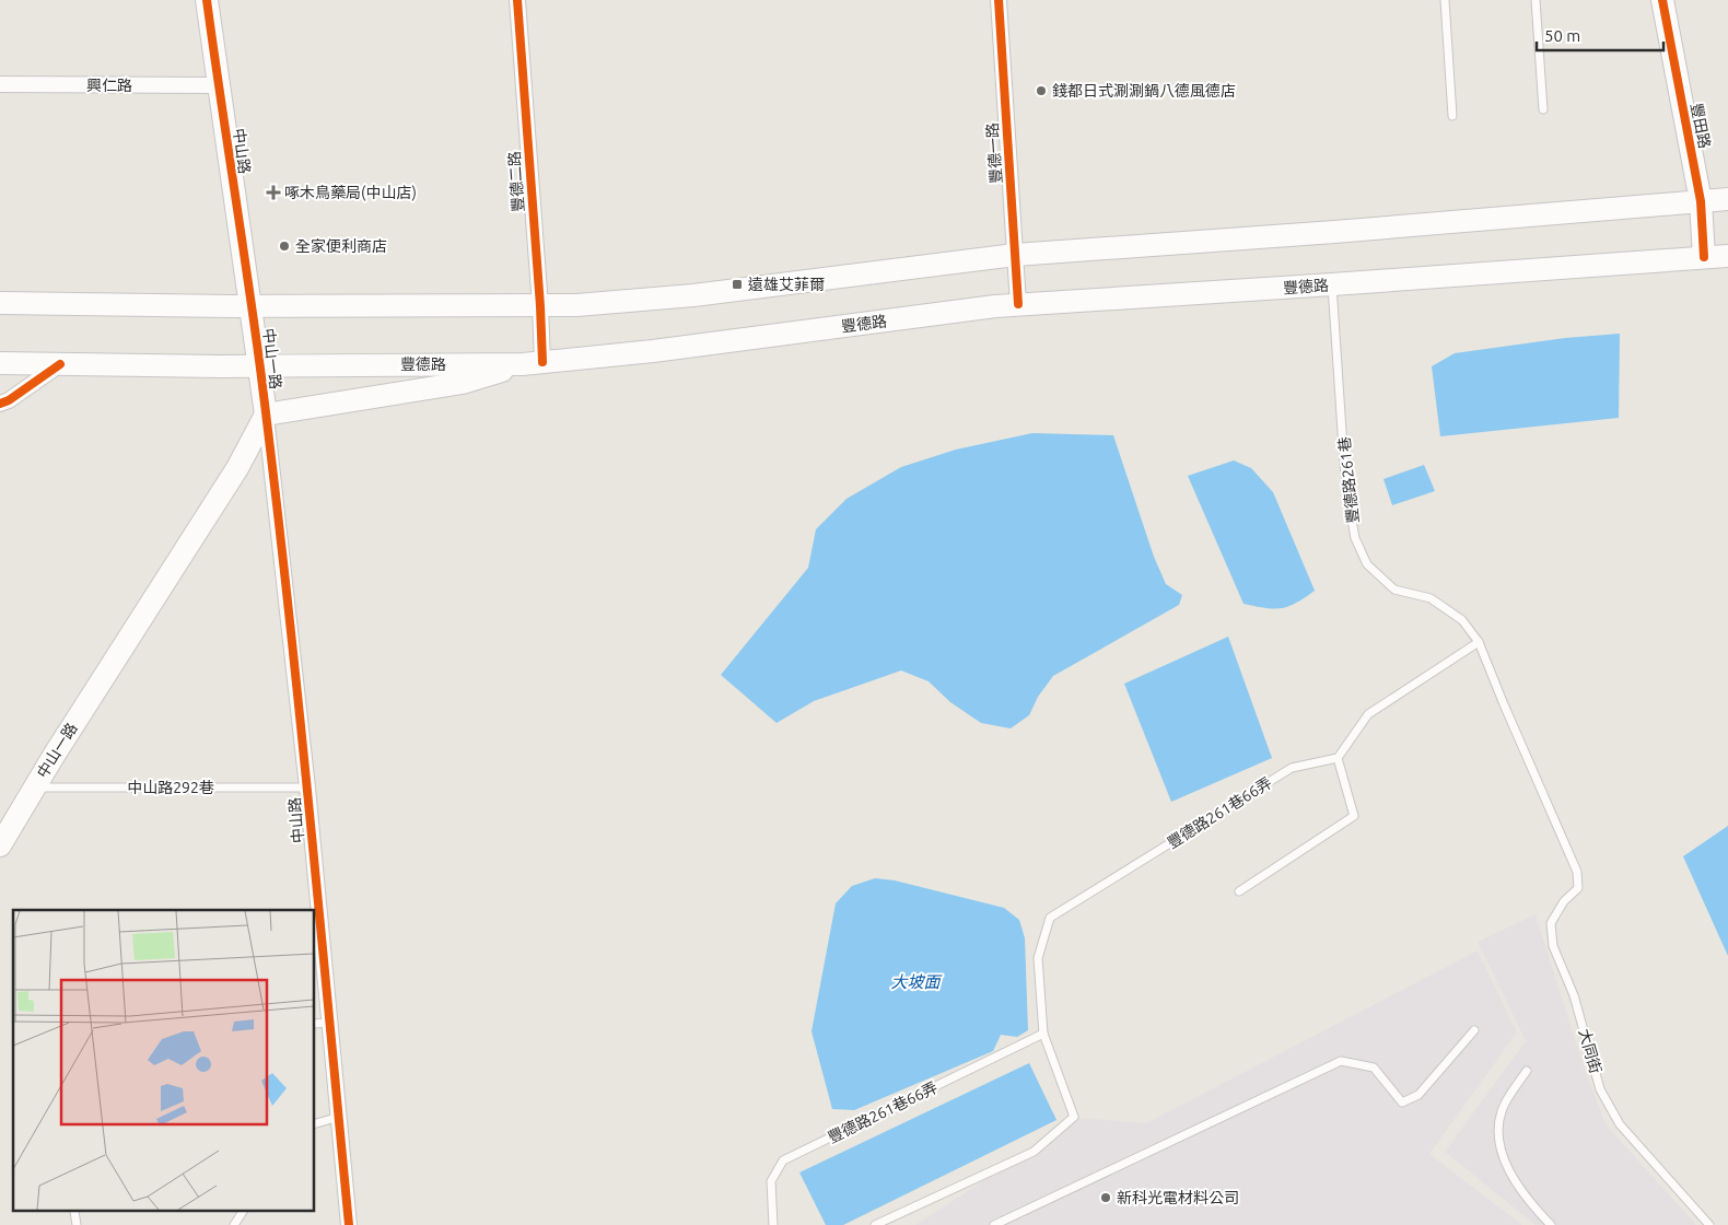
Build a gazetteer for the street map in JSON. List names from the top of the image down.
{
  "streets": {
    "main road": [
      "豐田路",
      "中山路",
      "豐德路",
      "中山一路"
    ],
    "street": ["興仁路", "豐德一路", "豐德二路"],
    "lane": [
      "豐德路261巷",
      "中山路292巷",
      "豐德路261巷66弄",
      "大同街"
    ]
  },
  "crossings": [
    ["興仁路", "中山路"],
    ["豐田路", "豐德路"],
    ["中山路", "中山一路"],
    ["中山路", "中山路292巷"],
    ["豐德一路", "豐德路"],
    ["豐德二路", "豐德路"],
    ["豐德路", "中山一路"],
    ["豐德路", "豐德路261巷"],
    ["中山一路", "中山路292巷"],
    ["豐德路261巷", "大同街"]
  ],
  "water": ["大坡面"],
  "places": {
    "other": ["錢都日式涮涮鍋八德風德店", "全家便利商店", "新科光電材料公司"],
    "health": ["啄木鳥藥局(中山店)"],
    "transit": ["遠雄艾菲爾"]
  },
  "scale_bar": "50 m"
}
